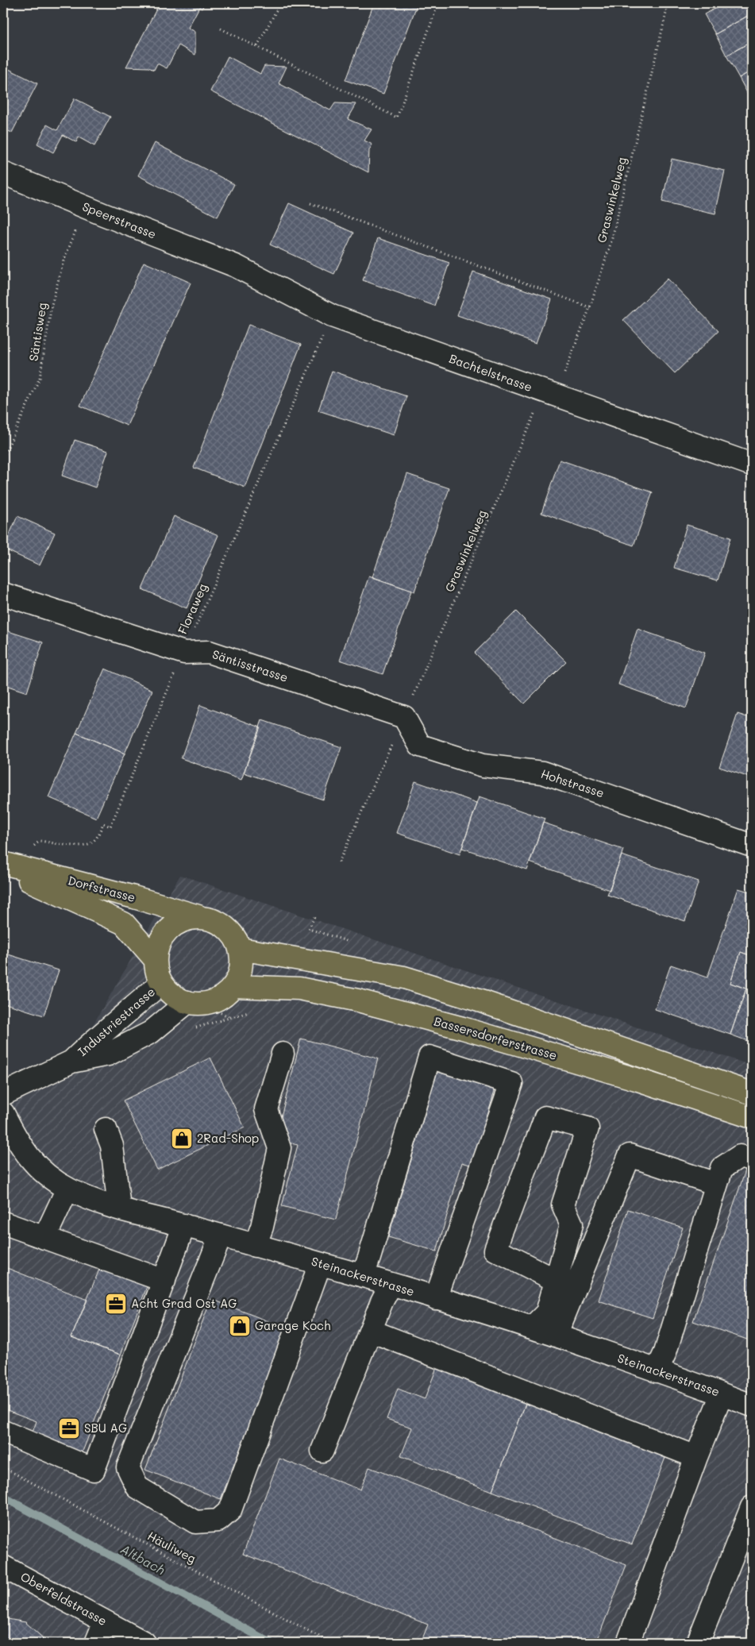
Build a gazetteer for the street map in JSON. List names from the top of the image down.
{
  "streets": {
    "main road": ["Dorfstrasse", "Bassersdorferstrasse"],
    "street": [
      "Speerstrasse",
      "Bachtelstrasse",
      "Säntisstrasse",
      "Hohstrasse",
      "Industriestrasse",
      "Steinackerstrasse",
      "Oberfeldstrasse"
    ],
    "path": [
      "Graswinkelweg",
      "Säntisweg",
      "Floraweg",
      "Häuliweg"
    ]
  },
  "crossings": [
    ["Graswinkelweg", "Bachtelstrasse"],
    ["Graswinkelweg", "Säntisstrasse"],
    ["Graswinkelweg", "Hohstrasse"],
    ["Speerstrasse", "Säntisweg"],
    ["Speerstrasse", "Bachtelstrasse"],
    ["Bachtelstrasse", "Floraweg"],
    ["Floraweg", "Säntisstrasse"],
    ["Säntisstrasse", "Hohstrasse"],
    ["Dorfstrasse", "Industriestrasse"],
    ["Dorfstrasse", "Bassersdorferstrasse"],
    ["Industriestrasse", "Bassersdorferstrasse"]
  ],
  "water": ["Altbach"],
  "places": {
    "shop": ["2Rad-Shop", "Garage Koch"],
    "office": ["Acht Grad Ost AG", "SBU AG"]
  }
}
